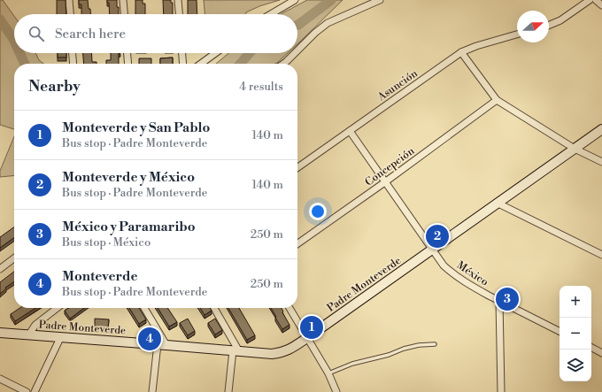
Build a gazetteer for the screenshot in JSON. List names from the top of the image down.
{
  "streets": {
    "street": [
      "Asunción",
      "Concepción",
      "México",
      "Padre Monteverde"
    ]
  },
  "crossings": [
    ["Asunción", "México"],
    ["Concepción", "México"],
    ["México", "Padre Monteverde"]
  ],
  "north": "right",
  "page": {
    "search": "Search here",
    "heading": ["Nearby", "4 results"],
    "list": [
      {
        "mark": "1",
        "name": "Monteverde y San Pablo",
        "note": "Bus stop · Padre Monteverde",
        "value": "140 m"
      },
      {
        "mark": "2",
        "name": "Monteverde y México",
        "note": "Bus stop · Padre Monteverde",
        "value": "140 m"
      },
      {
        "mark": "3",
        "name": "México y Paramaribo",
        "note": "Bus stop · México",
        "value": "250 m"
      },
      {
        "mark": "4",
        "name": "Monteverde",
        "note": "Bus stop · Padre Monteverde",
        "value": "250 m"
      }
    ],
    "pins": [
      "2",
      "3",
      "1",
      "4"
    ],
    "map_buttons": ["+", "−"]
  }
}
